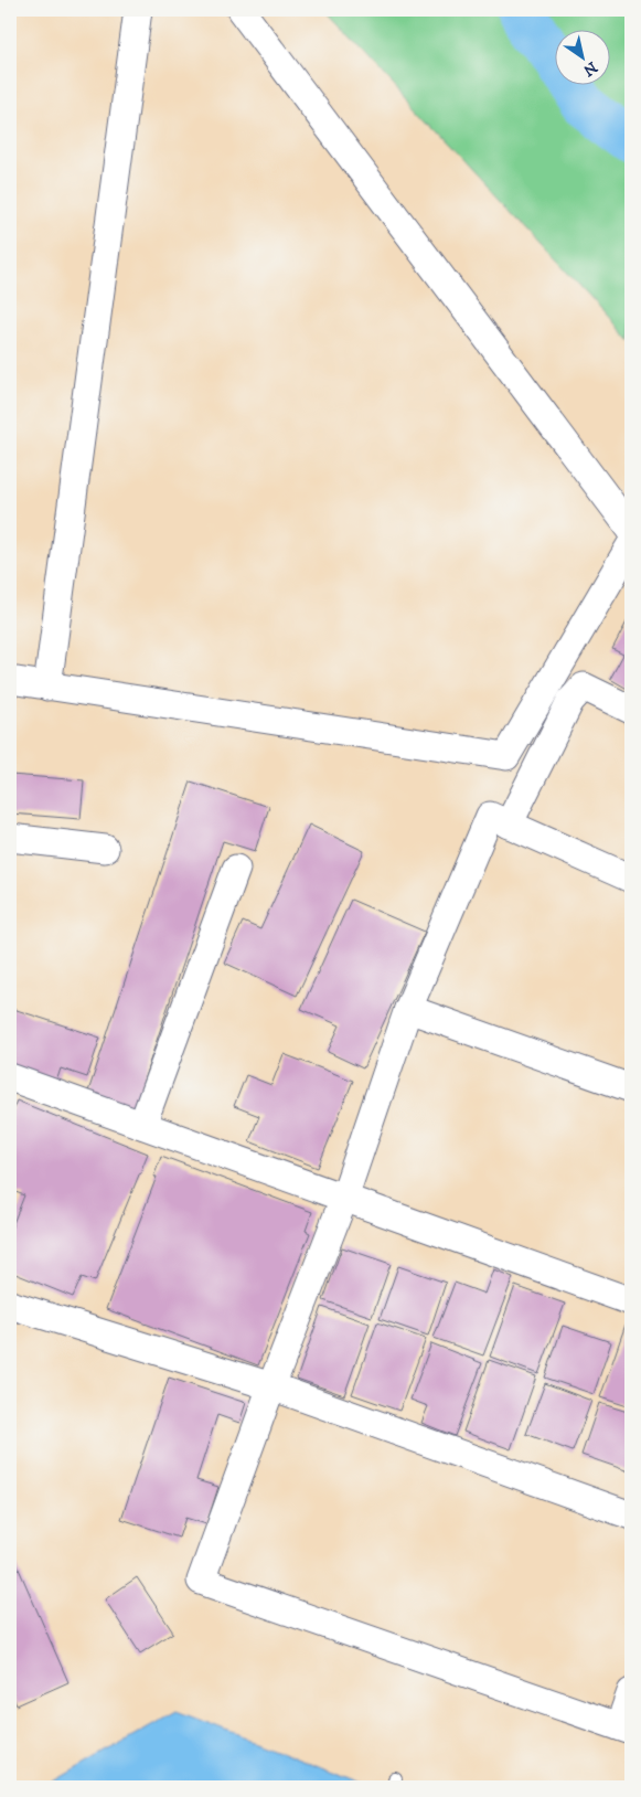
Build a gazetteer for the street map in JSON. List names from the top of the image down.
{
  "north": "bottom right"
}
